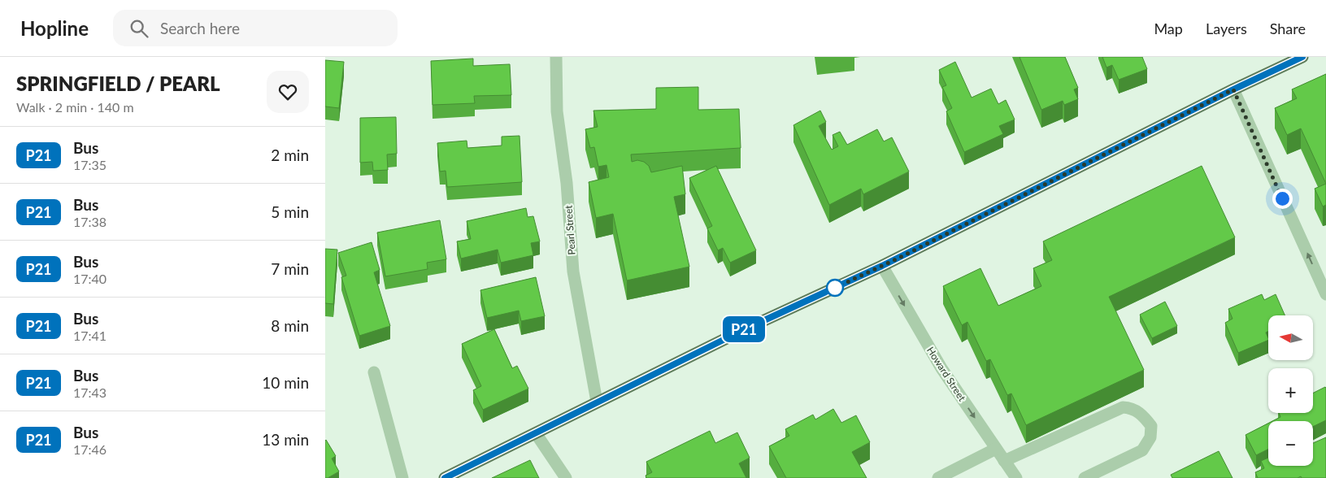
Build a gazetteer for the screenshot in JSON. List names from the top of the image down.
{
  "streets": {
    "street": ["Pearl Street", "Howard Street"]
  },
  "one_way": ["Howard Street"],
  "lines": ["bus line P21"],
  "north": "left",
  "page": {
    "header": "Hopline",
    "search": "Search here",
    "nav": ["Map", "Layers", "Share"],
    "heading": ["SPRINGFIELD / PEARL", "Walk · 2 min · 140 m"],
    "on_map": "P21",
    "list": [
      {
        "mark": "P21",
        "name": "Bus",
        "note": "17:35",
        "value": "2 min"
      },
      {
        "mark": "P21",
        "name": "Bus",
        "note": "17:38",
        "value": "5 min"
      },
      {
        "mark": "P21",
        "name": "Bus",
        "note": "17:40",
        "value": "7 min"
      },
      {
        "mark": "P21",
        "name": "Bus",
        "note": "17:41",
        "value": "8 min"
      },
      {
        "mark": "P21",
        "name": "Bus",
        "note": "17:43",
        "value": "10 min"
      },
      {
        "mark": "P21",
        "name": "Bus",
        "note": "17:46",
        "value": "13 min"
      }
    ],
    "map_buttons": ["+", "−"]
  }
}
